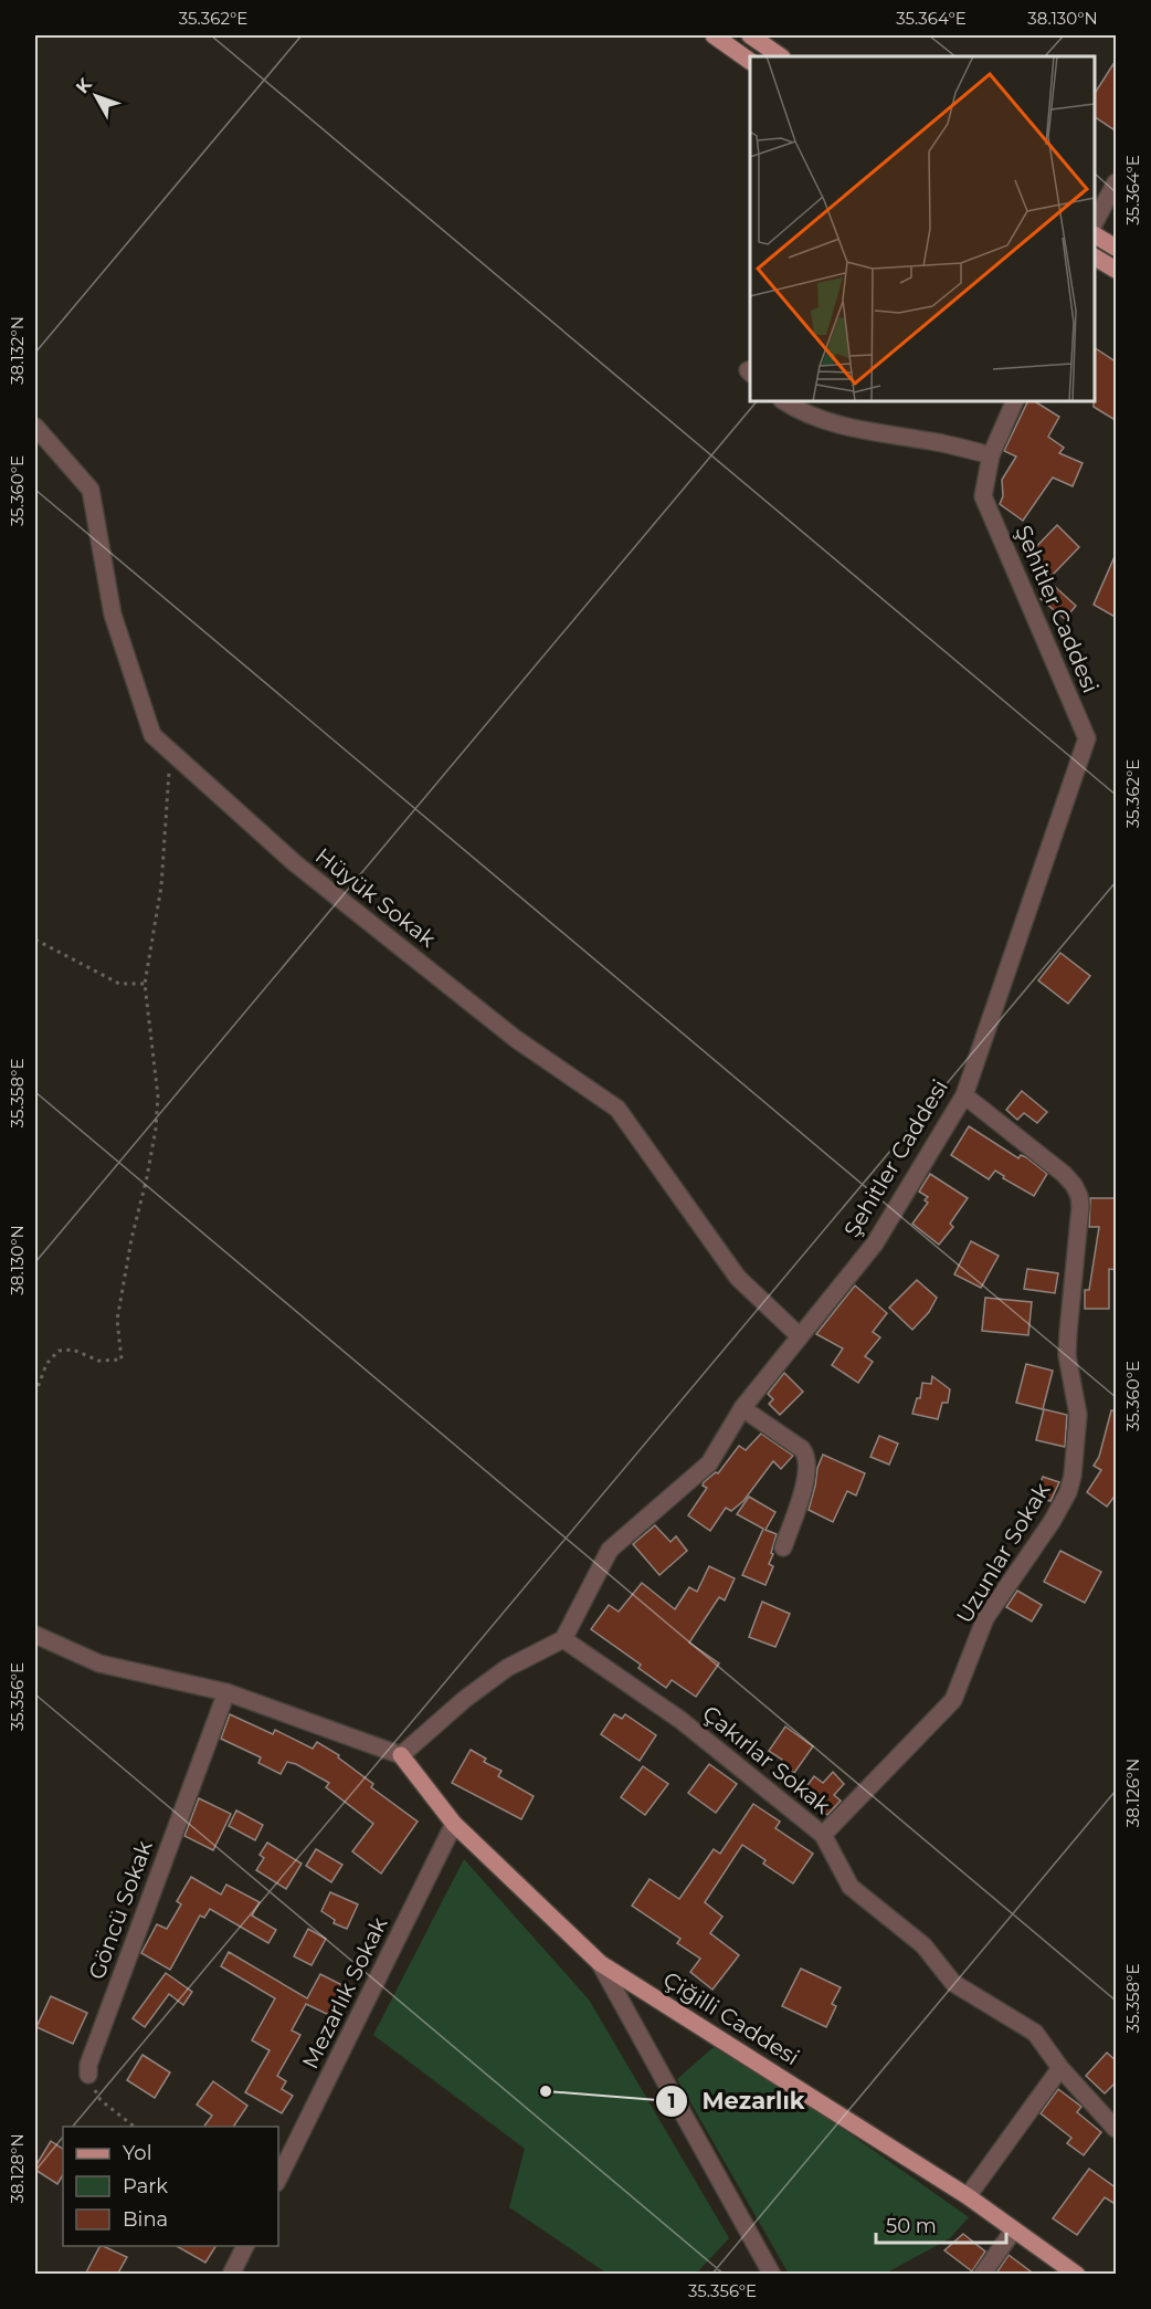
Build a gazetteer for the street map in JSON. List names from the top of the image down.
{
  "streets": {
    "main road": ["Çiğilli Caddesi"],
    "street": [
      "Şehitler Caddesi",
      "Hüyük Sokak",
      "Uzunlar Sokak",
      "Çakırlar Sokak",
      "Göncü Sokak",
      "Mezarlık Sokak"
    ]
  },
  "crossings": [
    ["Şehitler Caddesi", "Hüyük Sokak"],
    ["Şehitler Caddesi", "Uzunlar Sokak"],
    ["Şehitler Caddesi", "Çakırlar Sokak"],
    ["Uzunlar Sokak", "Çakırlar Sokak"],
    ["Mezarlık Sokak", "Çiğilli Caddesi"]
  ],
  "places": ["Mezarlık"],
  "legend": ["Yol", "Park", "Bina"],
  "scale_bar": "50 m",
  "north": "top left",
  "coordinates": [
    "35.362°E",
    "35.364°E",
    "38.130°N",
    "38.132°N",
    "35.360°E",
    "35.358°E",
    "35.356°E",
    "38.126°N",
    "38.128°N"
  ]
}
